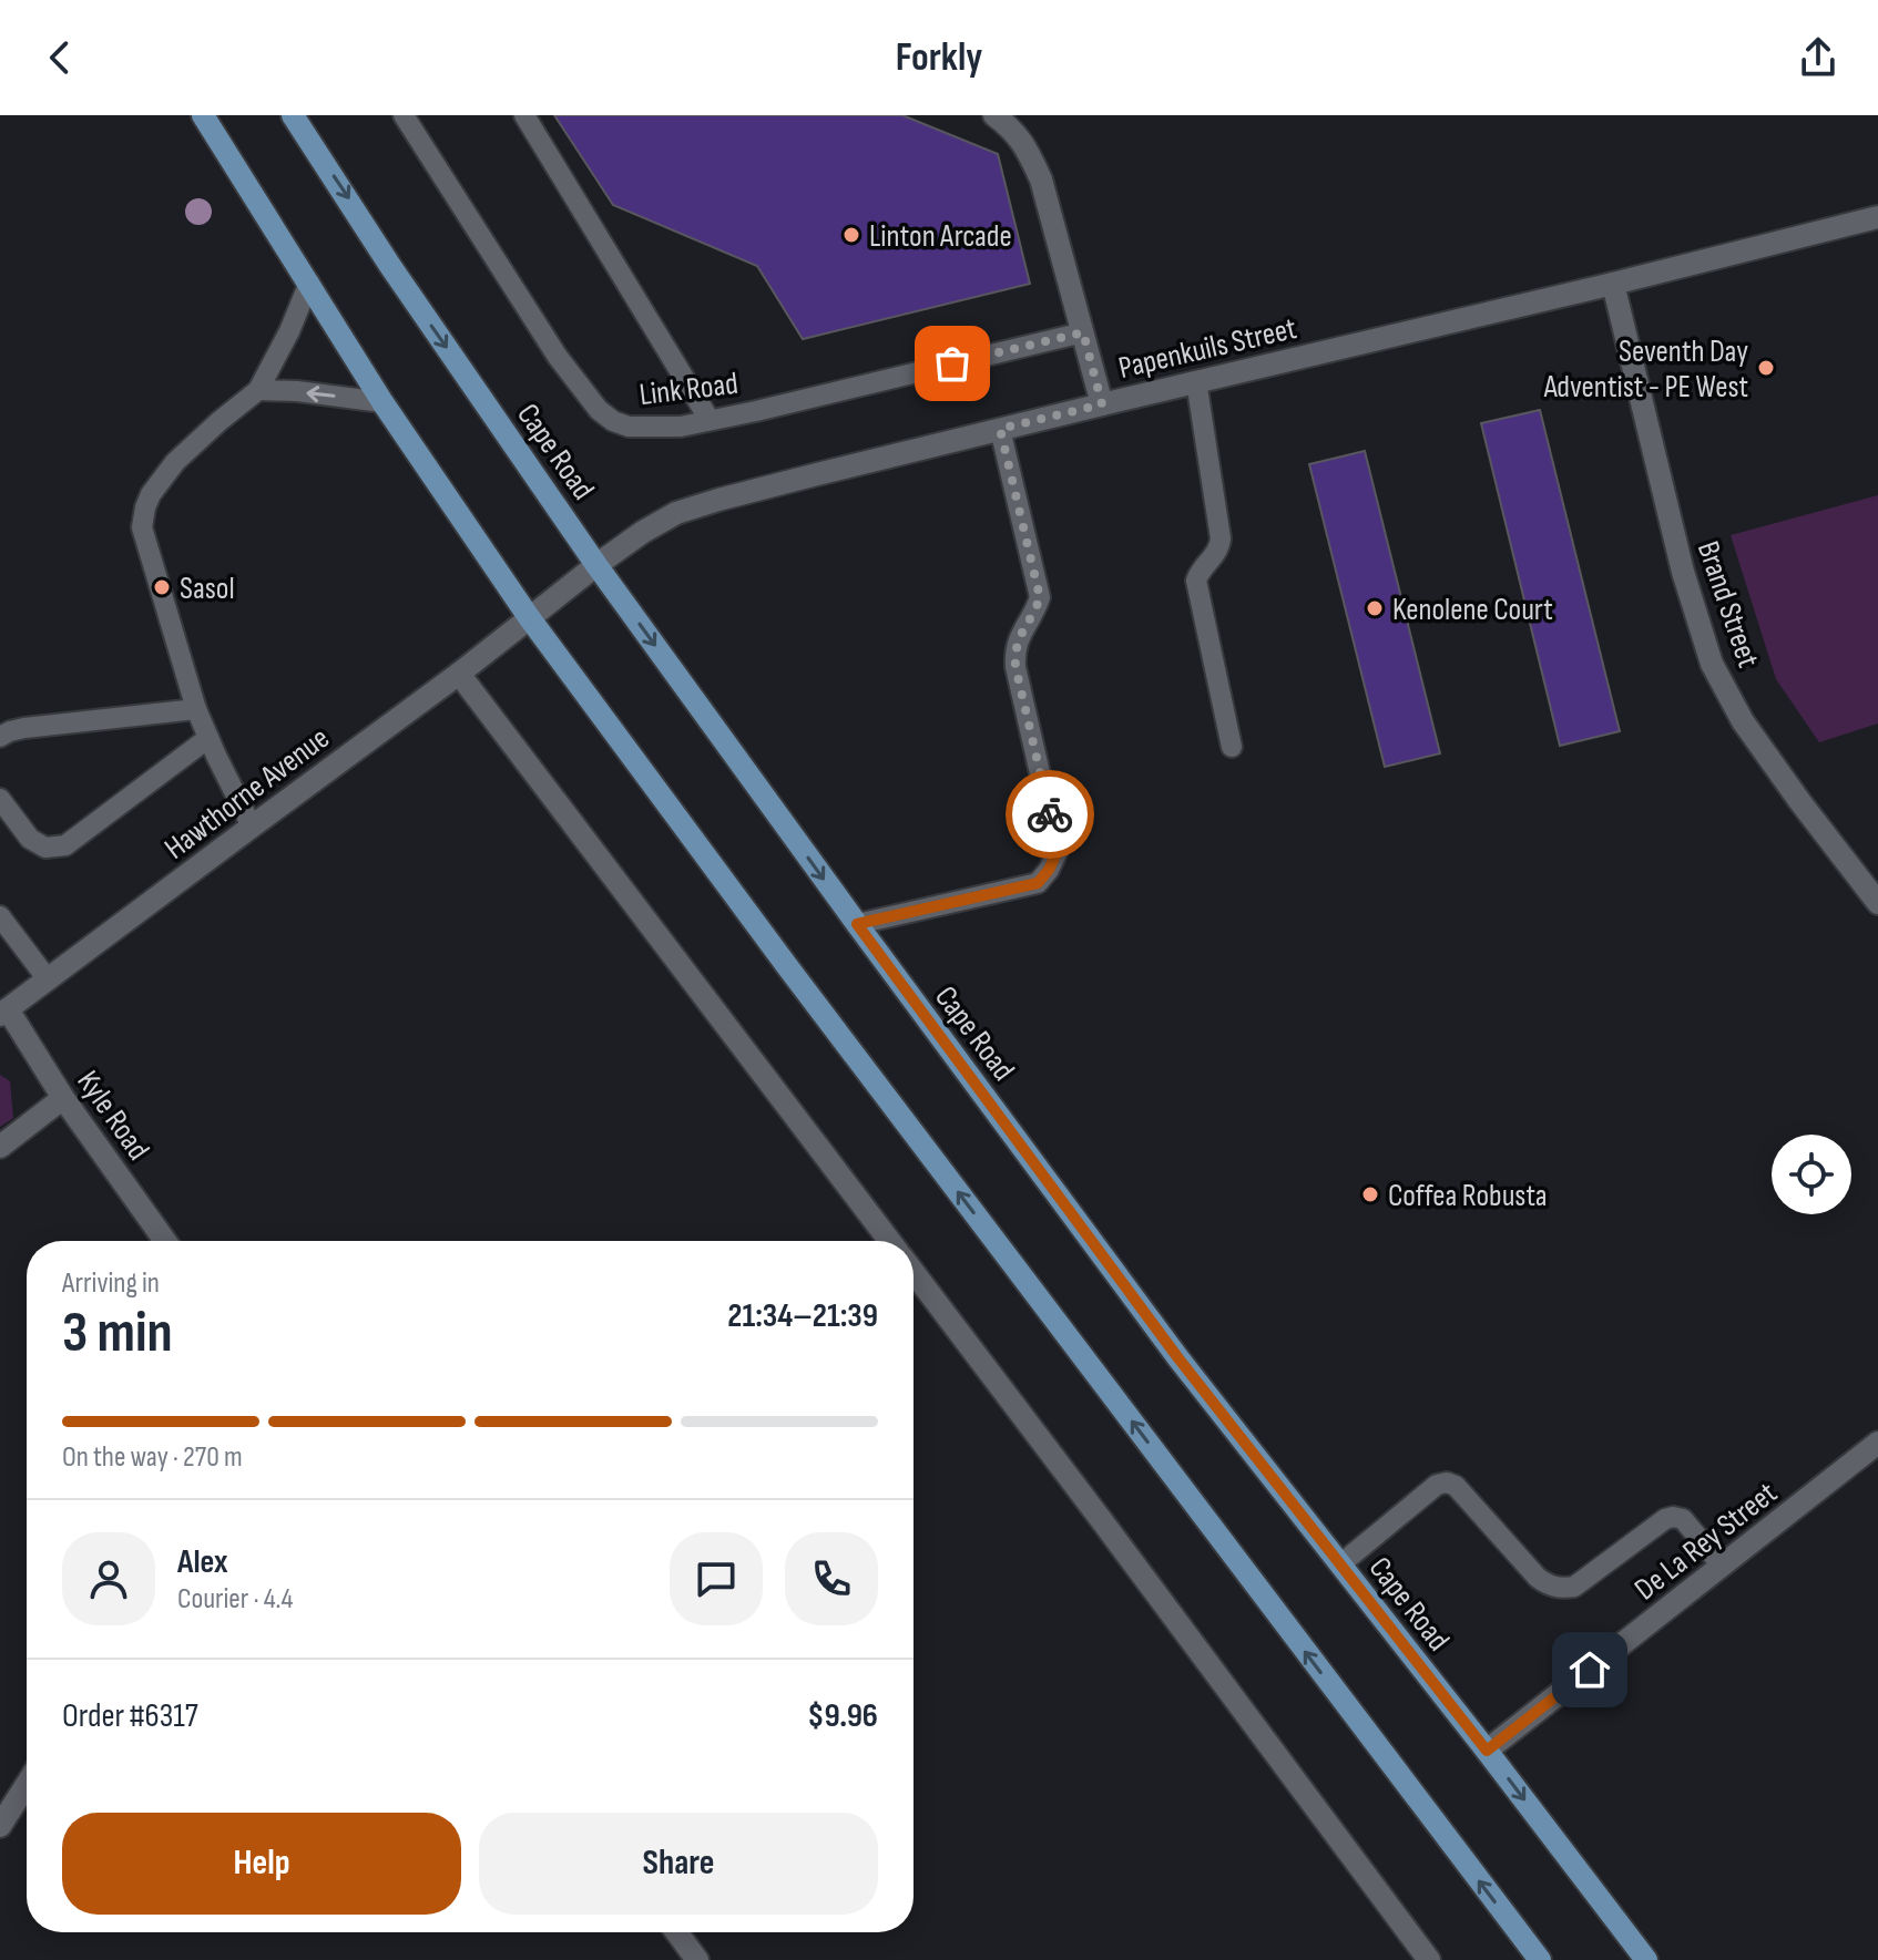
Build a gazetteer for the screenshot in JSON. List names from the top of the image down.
{
  "streets": {
    "main road": ["Cape Road"],
    "street": [
      "Papenkuils Street",
      "Brand Street",
      "Hawthorne Avenue",
      "Kyle Road",
      "De La Rey Street"
    ],
    "lane": ["Link Road"]
  },
  "crossings": [
    ["Papenkuils Street", "Cape Road"],
    ["Papenkuils Street", "Brand Street"],
    ["Papenkuils Street", "Hawthorne Avenue"],
    ["Cape Road", "De La Rey Street"],
    ["Hawthorne Avenue", "Kyle Road"]
  ],
  "places": [
    "Linton Arcade",
    "Seventh Day Adventist - PE West",
    "Sasol",
    "Kenolene Court",
    "Coffea Robusta"
  ],
  "page": {
    "header": "Forkly",
    "heading": ["3 min", "Arriving in", "21:34–21:39"],
    "panel": [
      "Alex",
      "Courier · 4.4",
      "Order #6317",
      "$9.96"
    ],
    "bar": "On the way · 270 m",
    "buttons": ["Help", "Share"]
  }
}
